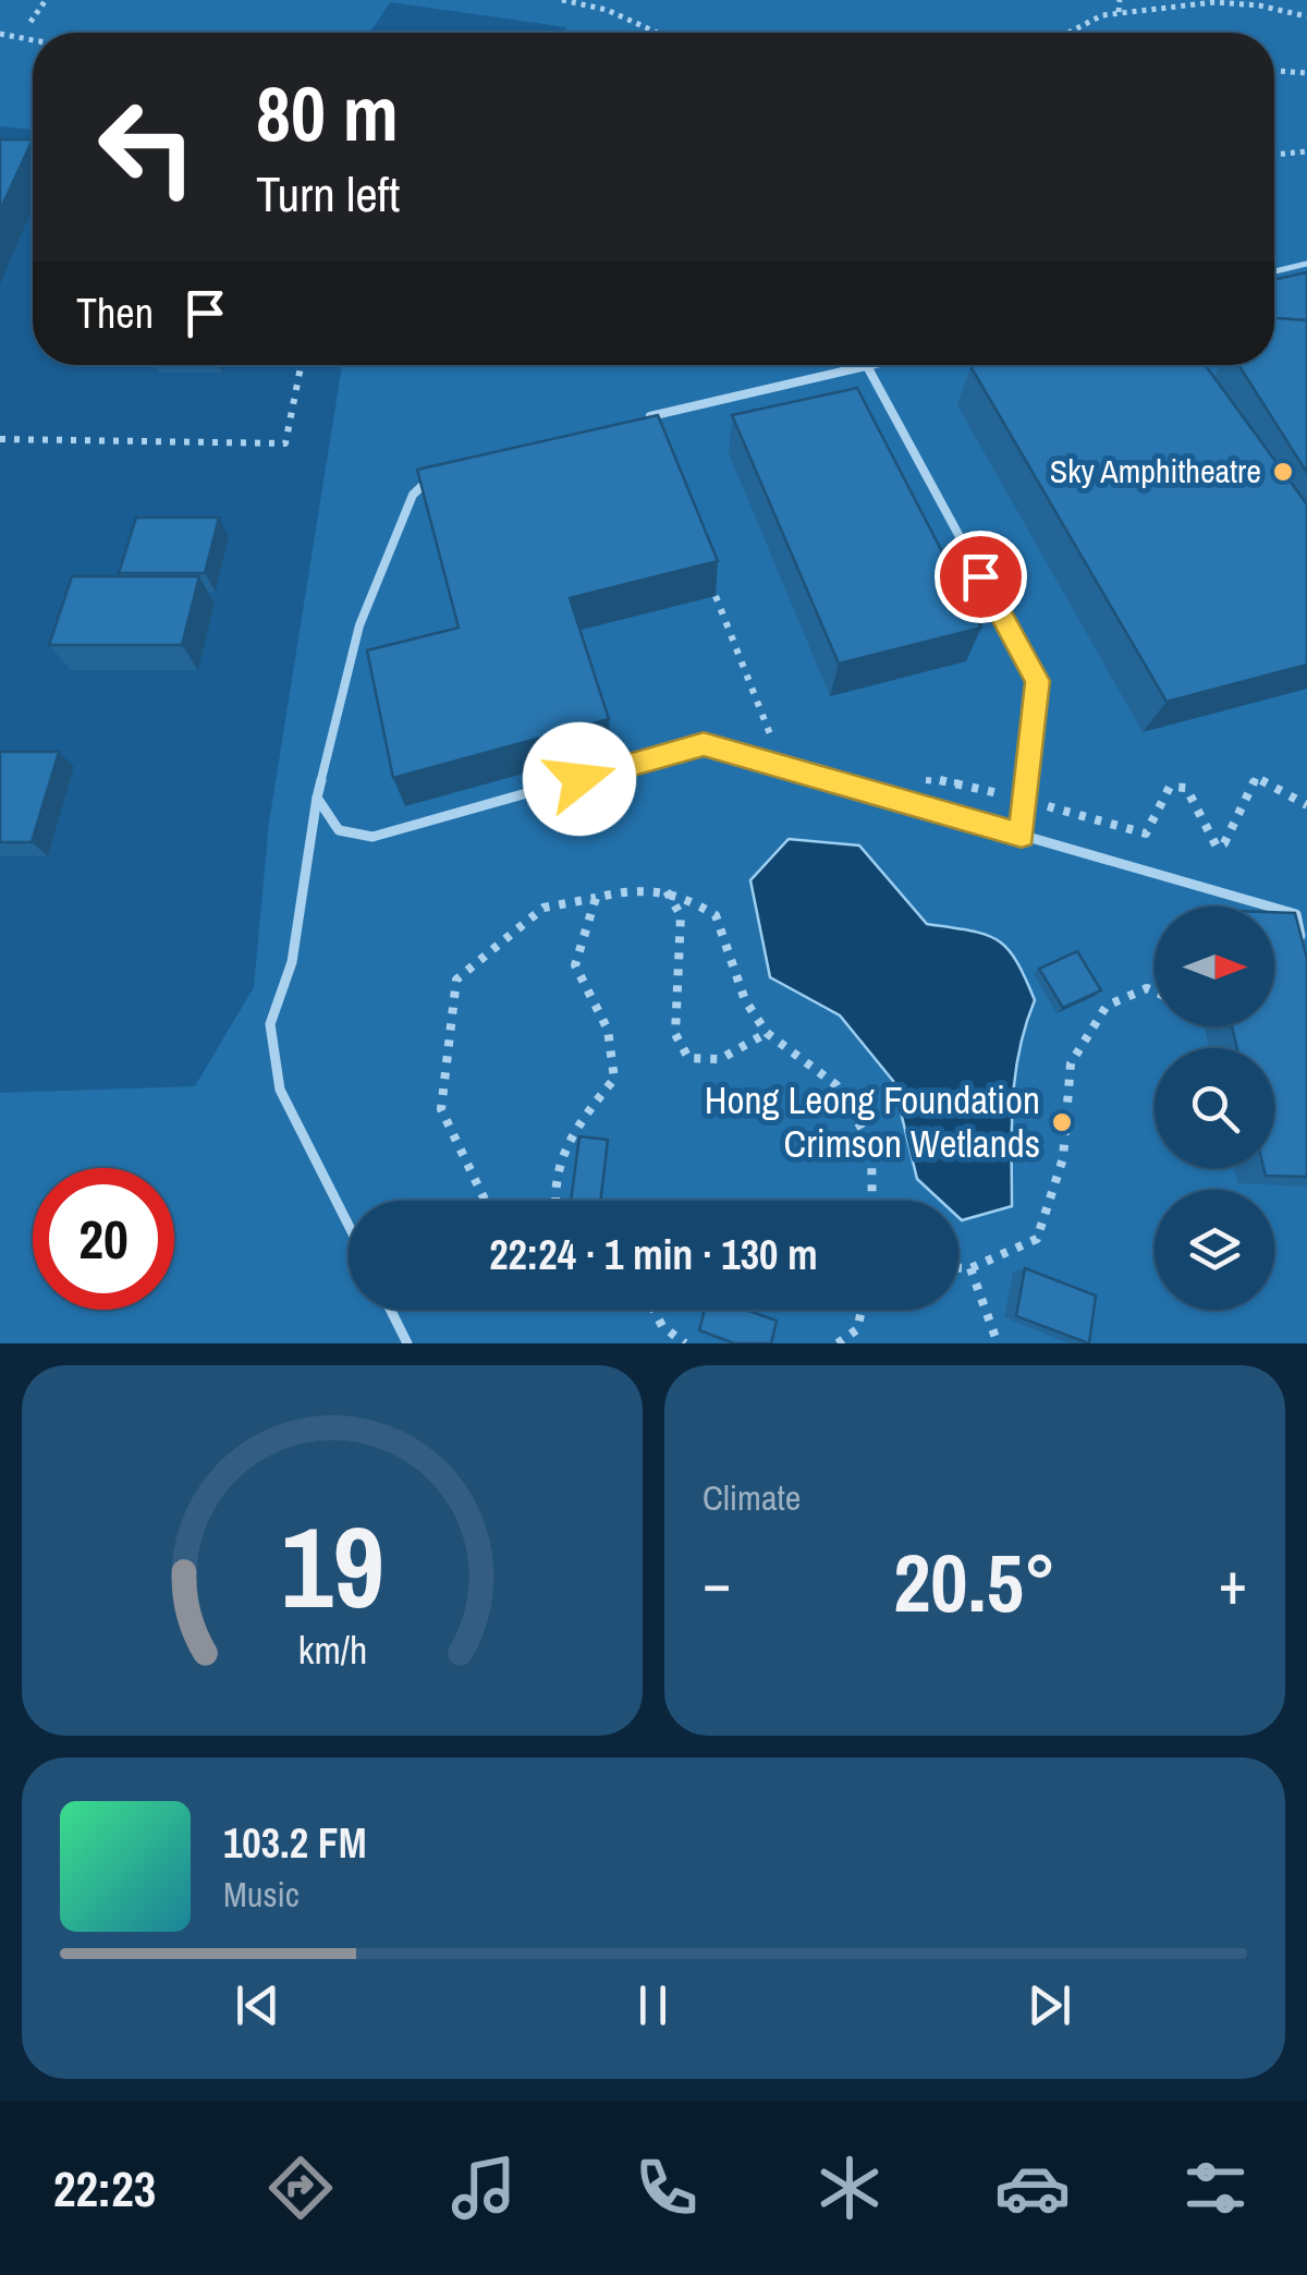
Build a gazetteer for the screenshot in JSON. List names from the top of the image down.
{
  "places": ["Sky Amphitheatre", "Hong Leong Foundation Crimson Wetlands"],
  "north": "right",
  "page": {
    "turn": ["80 m", "Turn left"],
    "then": "Then",
    "limit": "20",
    "trip": "22:24 · 1 min · 130 m",
    "tile": "Climate",
    "heat": ["−", "20.5°", "+"],
    "song": ["103.2 FM", "Music"],
    "tabs": "22:23",
    "gauge": ["19", "km/h"]
  }
}
